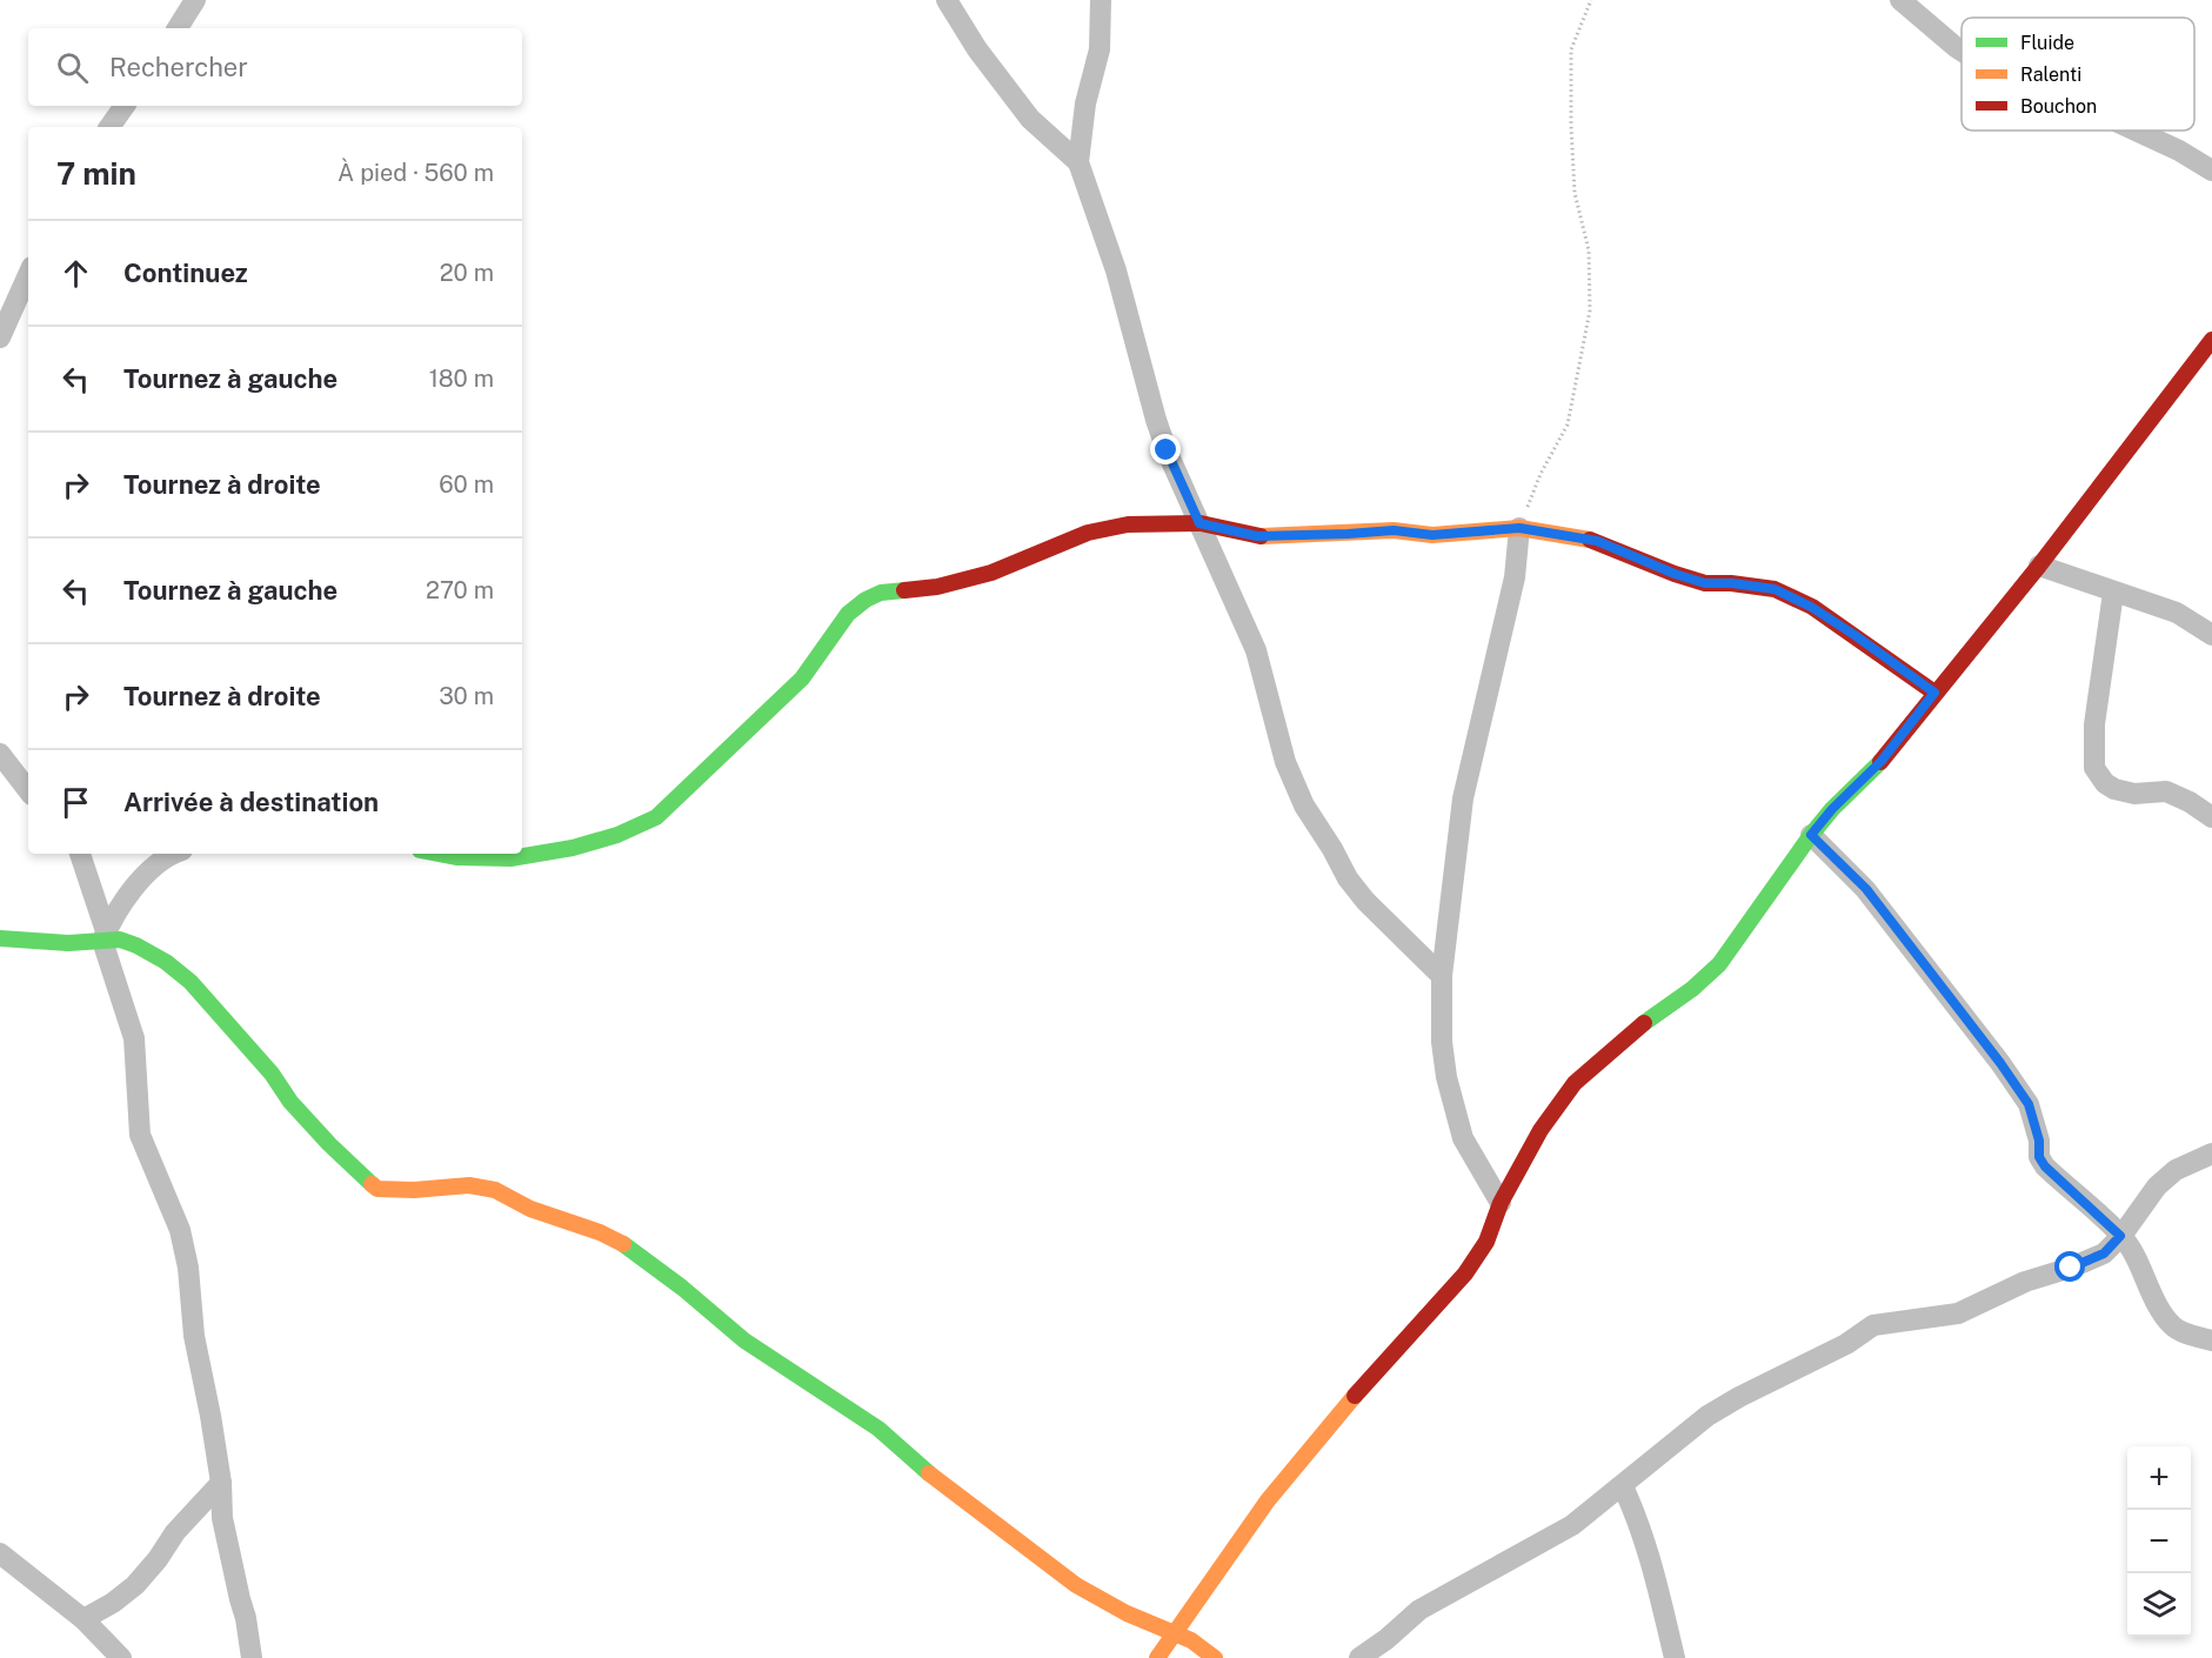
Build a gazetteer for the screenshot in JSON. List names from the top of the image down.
{
  "legend": ["Fluide", "Ralenti", "Bouchon"],
  "page": {
    "search": "Rechercher",
    "heading": ["7 min", "À pied · 560 m"],
    "list": [
      ["Continuez", "20 m"],
      ["Tournez à gauche", "180 m"],
      ["Tournez à droite", "60 m"],
      ["Tournez à gauche", "270 m"],
      ["Tournez à droite", "30 m"],
      "Arrivée à destination"
    ],
    "map_buttons": ["+", "−"]
  }
}
